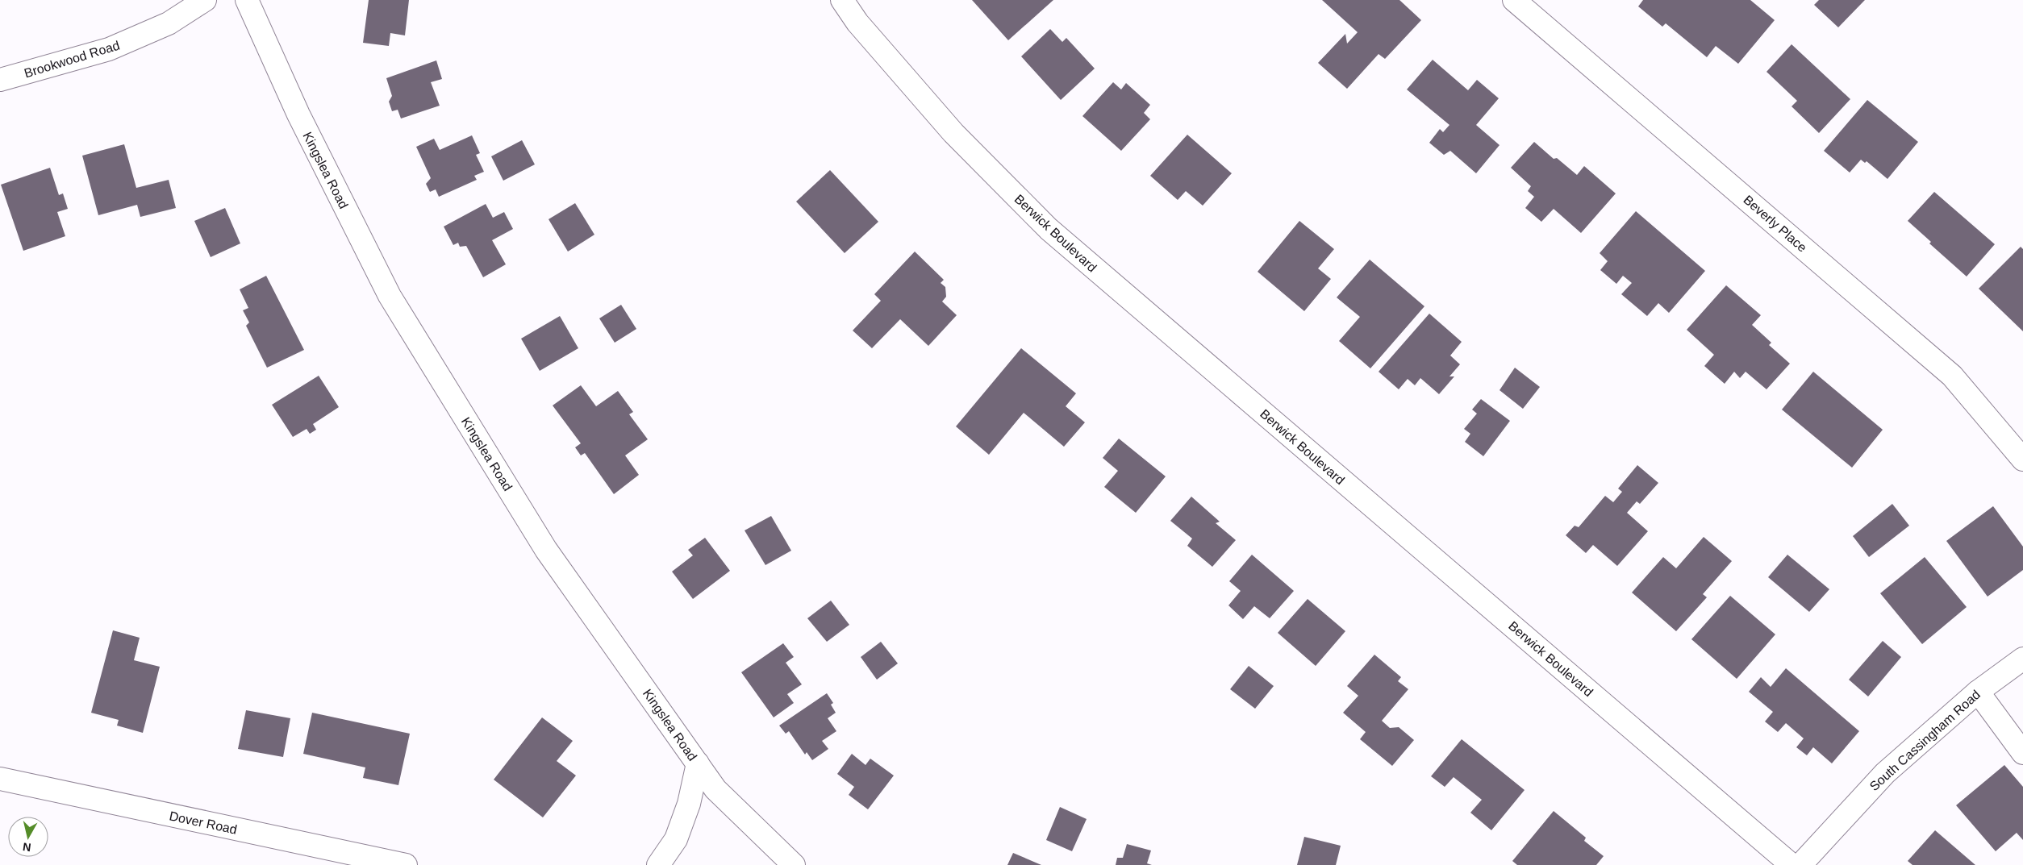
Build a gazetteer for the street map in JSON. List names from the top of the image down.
{
  "streets": {
    "street": [
      "Brookwood Road",
      "Kingslea Road",
      "Beverly Place",
      "Berwick Boulevard",
      "South Cassingham Road",
      "Dover Road"
    ]
  },
  "north": "bottom"
}
